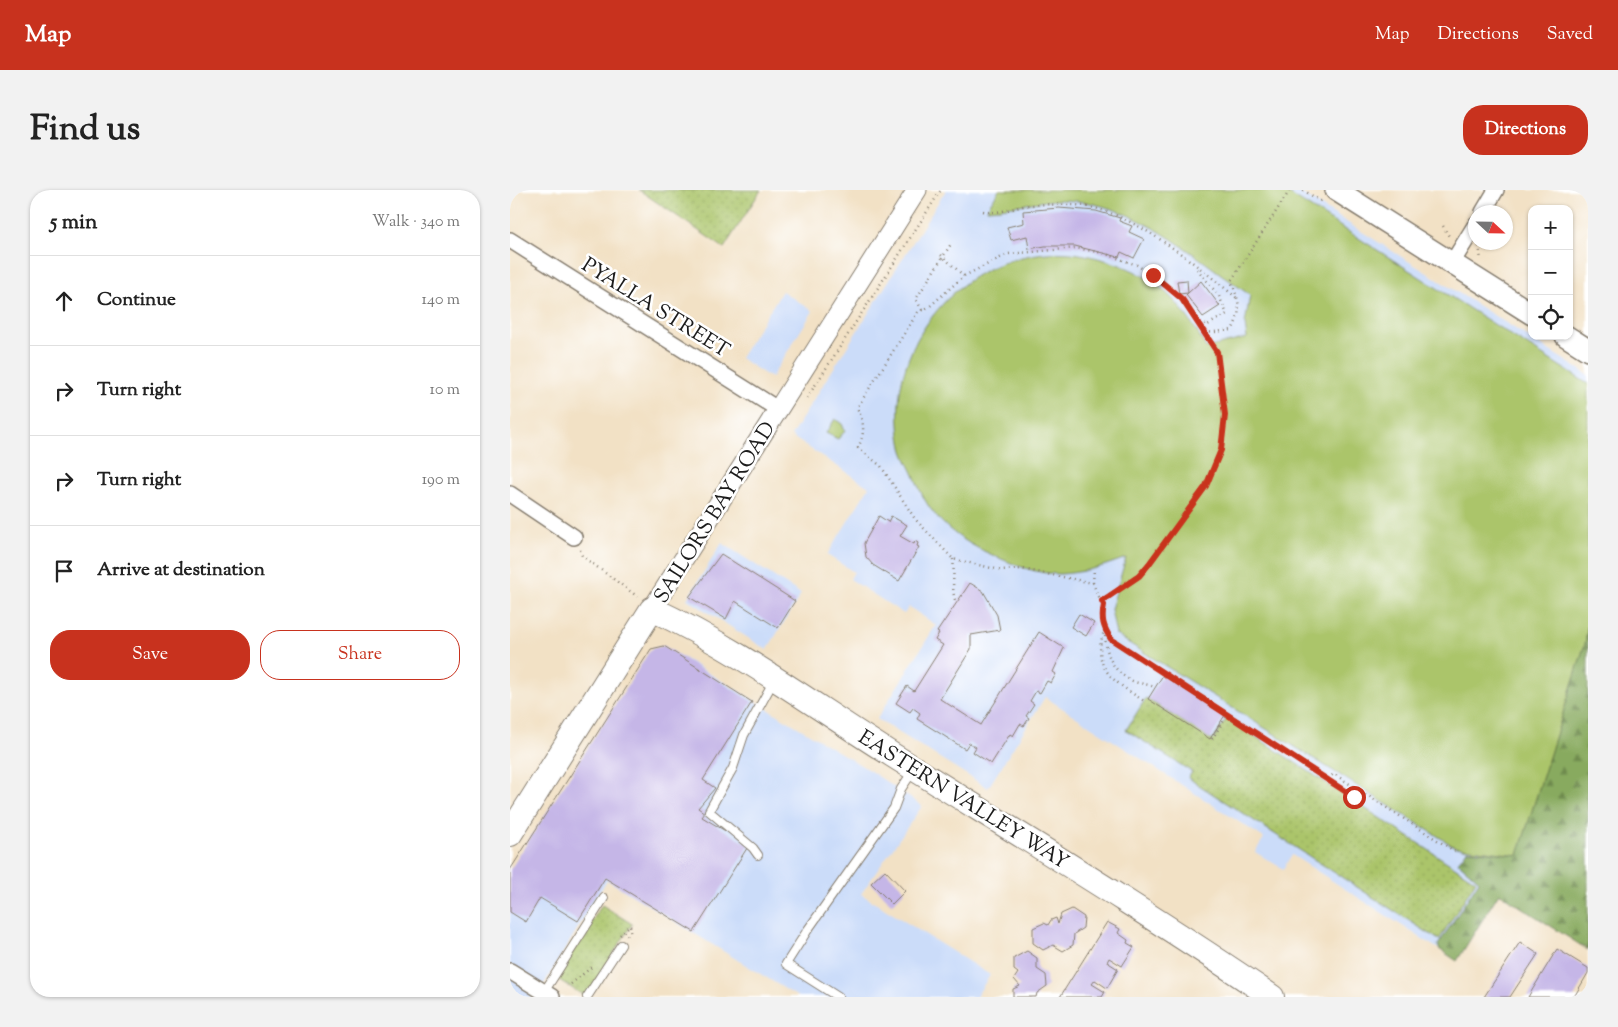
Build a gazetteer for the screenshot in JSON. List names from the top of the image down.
{
  "streets": {
    "main road": ["SAILORS BAY ROAD", "EASTERN VALLEY WAY"],
    "street": ["PYALLA STREET"]
  },
  "crossings": [
    ["PYALLA STREET", "SAILORS BAY ROAD"],
    ["SAILORS BAY ROAD", "EASTERN VALLEY WAY"]
  ],
  "north": "right",
  "page": {
    "header": "Map",
    "nav": ["Map", "Directions", "Saved"],
    "title": "Find us",
    "buttons": [
      "Directions",
      ["Save", "Share"]
    ],
    "heading": ["5 min", "Walk · 340 m"],
    "map_buttons": ["+", "−"],
    "list": [
      ["Continue", "140 m"],
      ["Turn right", "10 m"],
      ["Turn right", "190 m"],
      "Arrive at destination"
    ]
  }
}
